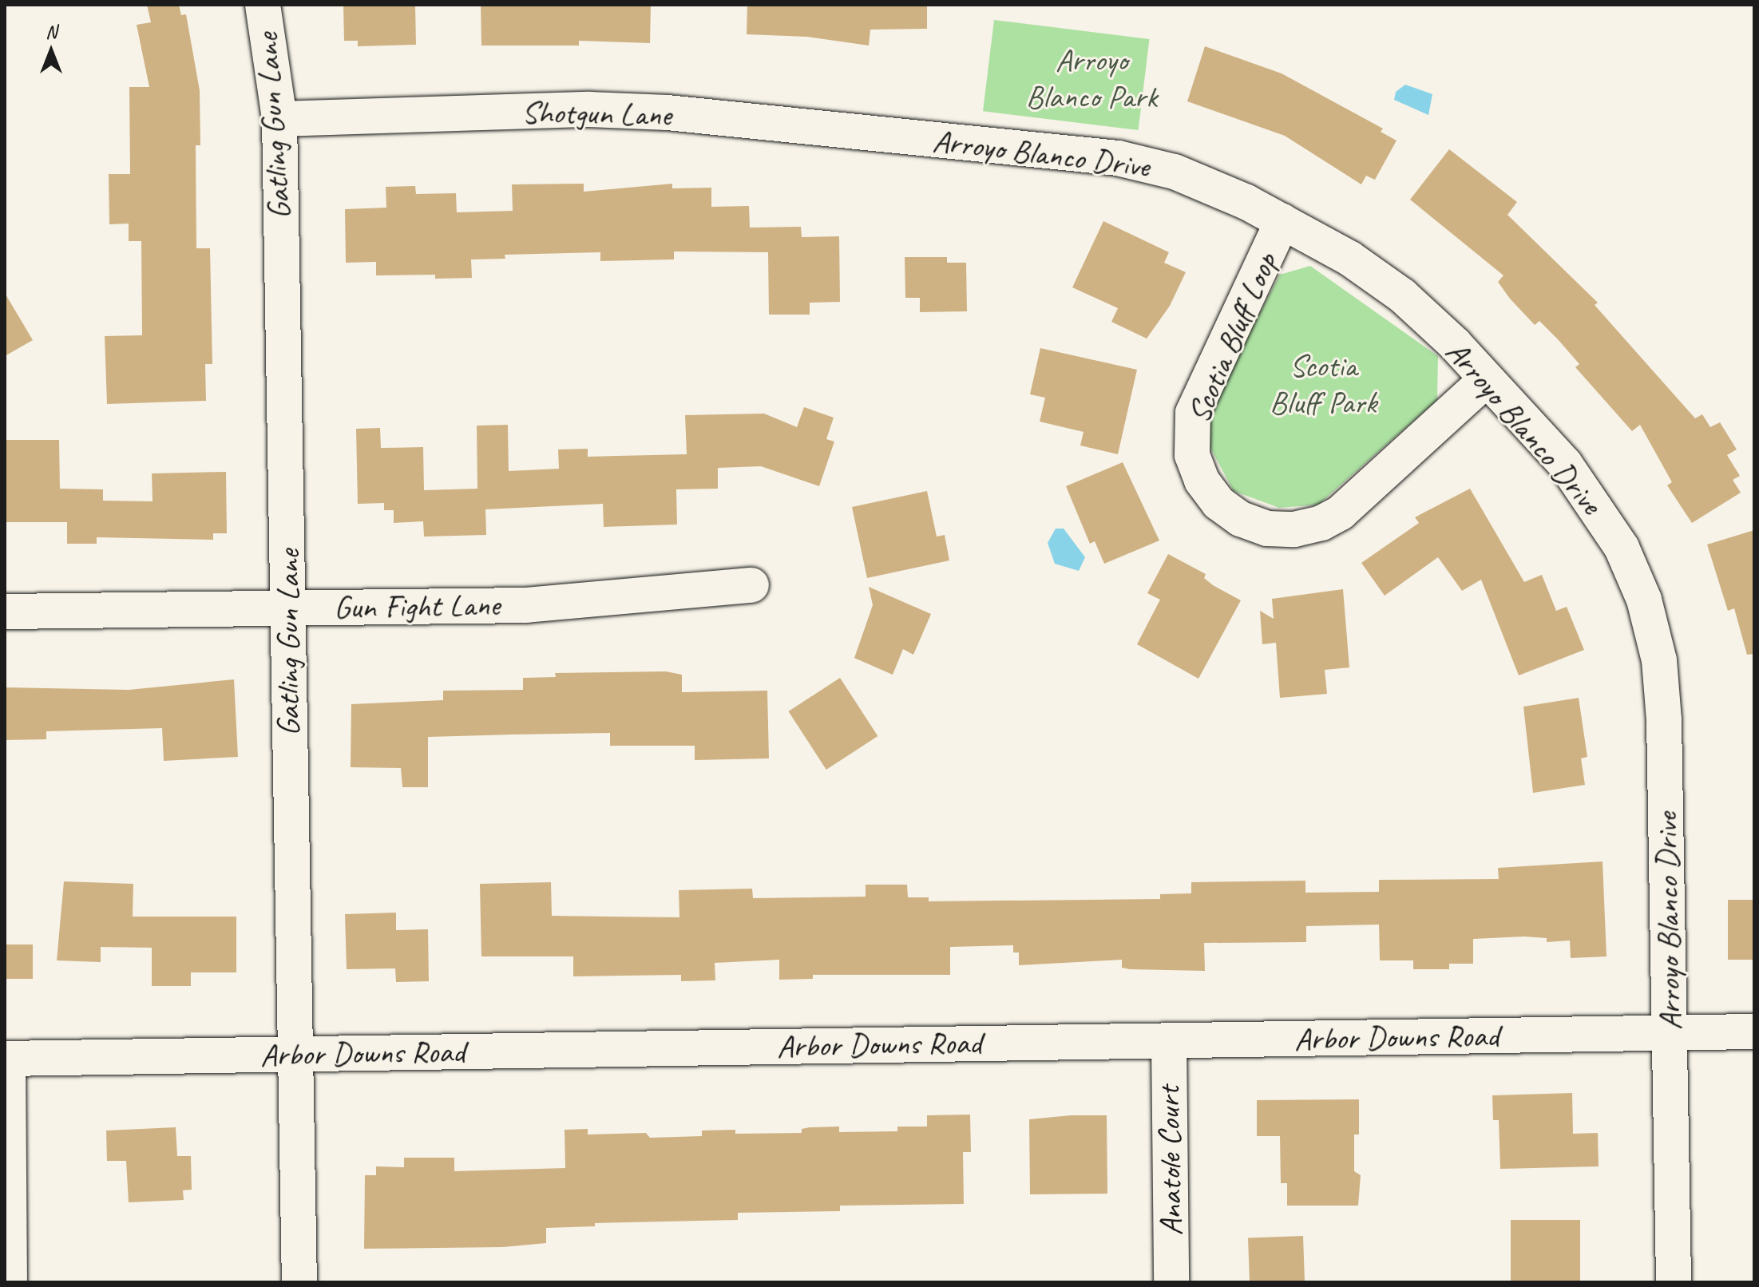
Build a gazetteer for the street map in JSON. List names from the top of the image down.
{
  "streets": {
    "street": [
      "Shotgun Lane",
      "Gatling Gun Lane",
      "Arroyo Blanco Drive",
      "Scotia Bluff Loop",
      "Gun Fight Lane",
      "Arbor Downs Road",
      "Anatole Court"
    ]
  },
  "crossings": [
    ["Shotgun Lane", "Gatling Gun Lane"],
    ["Shotgun Lane", "Arroyo Blanco Drive"],
    ["Gatling Gun Lane", "Gun Fight Lane"],
    ["Gatling Gun Lane", "Arbor Downs Road"],
    ["Arroyo Blanco Drive", "Scotia Bluff Loop"],
    ["Arroyo Blanco Drive", "Arbor Downs Road"],
    ["Arbor Downs Road", "Anatole Court"]
  ],
  "parks": ["Arroyo Blanco Park", "Scotia Bluff Park"],
  "north": "top"
}
